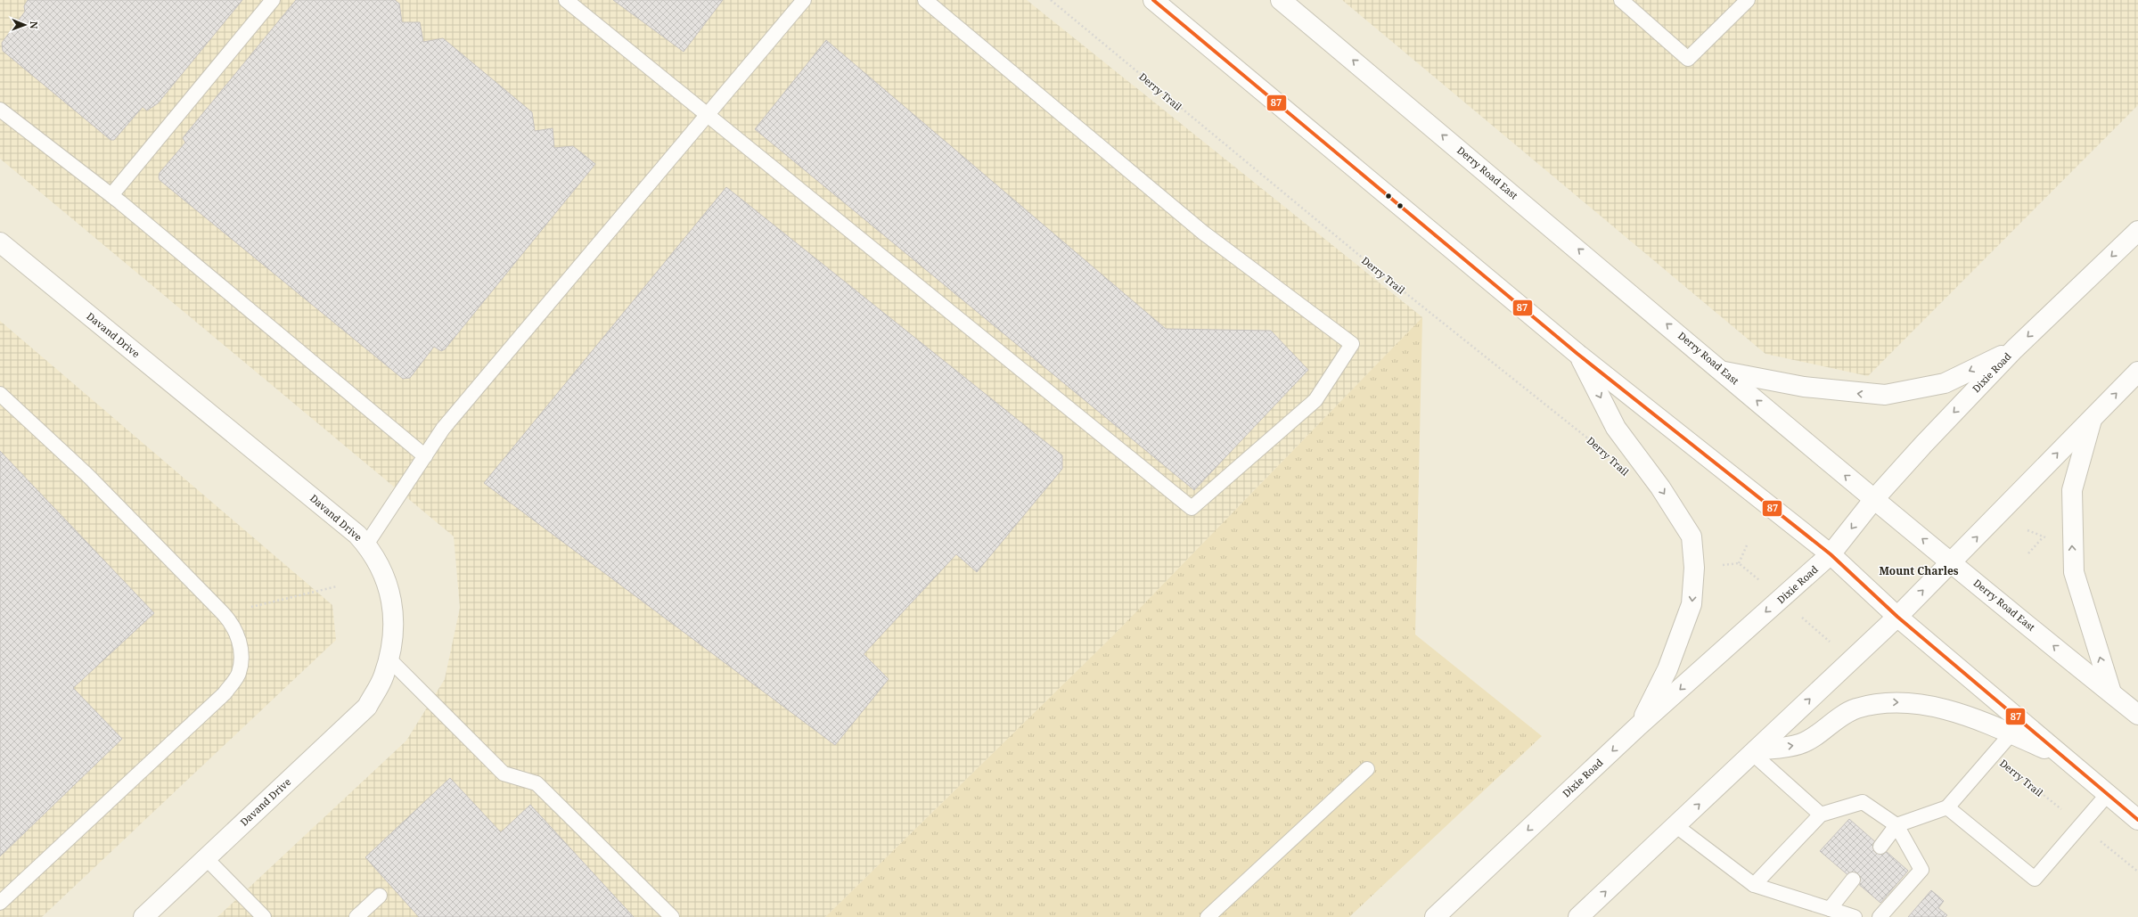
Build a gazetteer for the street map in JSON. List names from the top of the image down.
{
  "streets": {
    "main road": ["Derry Road East", "Davand Drive", "Dixie Road"],
    "path": ["Derry Trail"]
  },
  "crossings": [
    ["Derry Road East", "Dixie Road"]
  ],
  "districts": ["Mount Charles"],
  "lines": ["transit line 87"],
  "north": "right"
}
